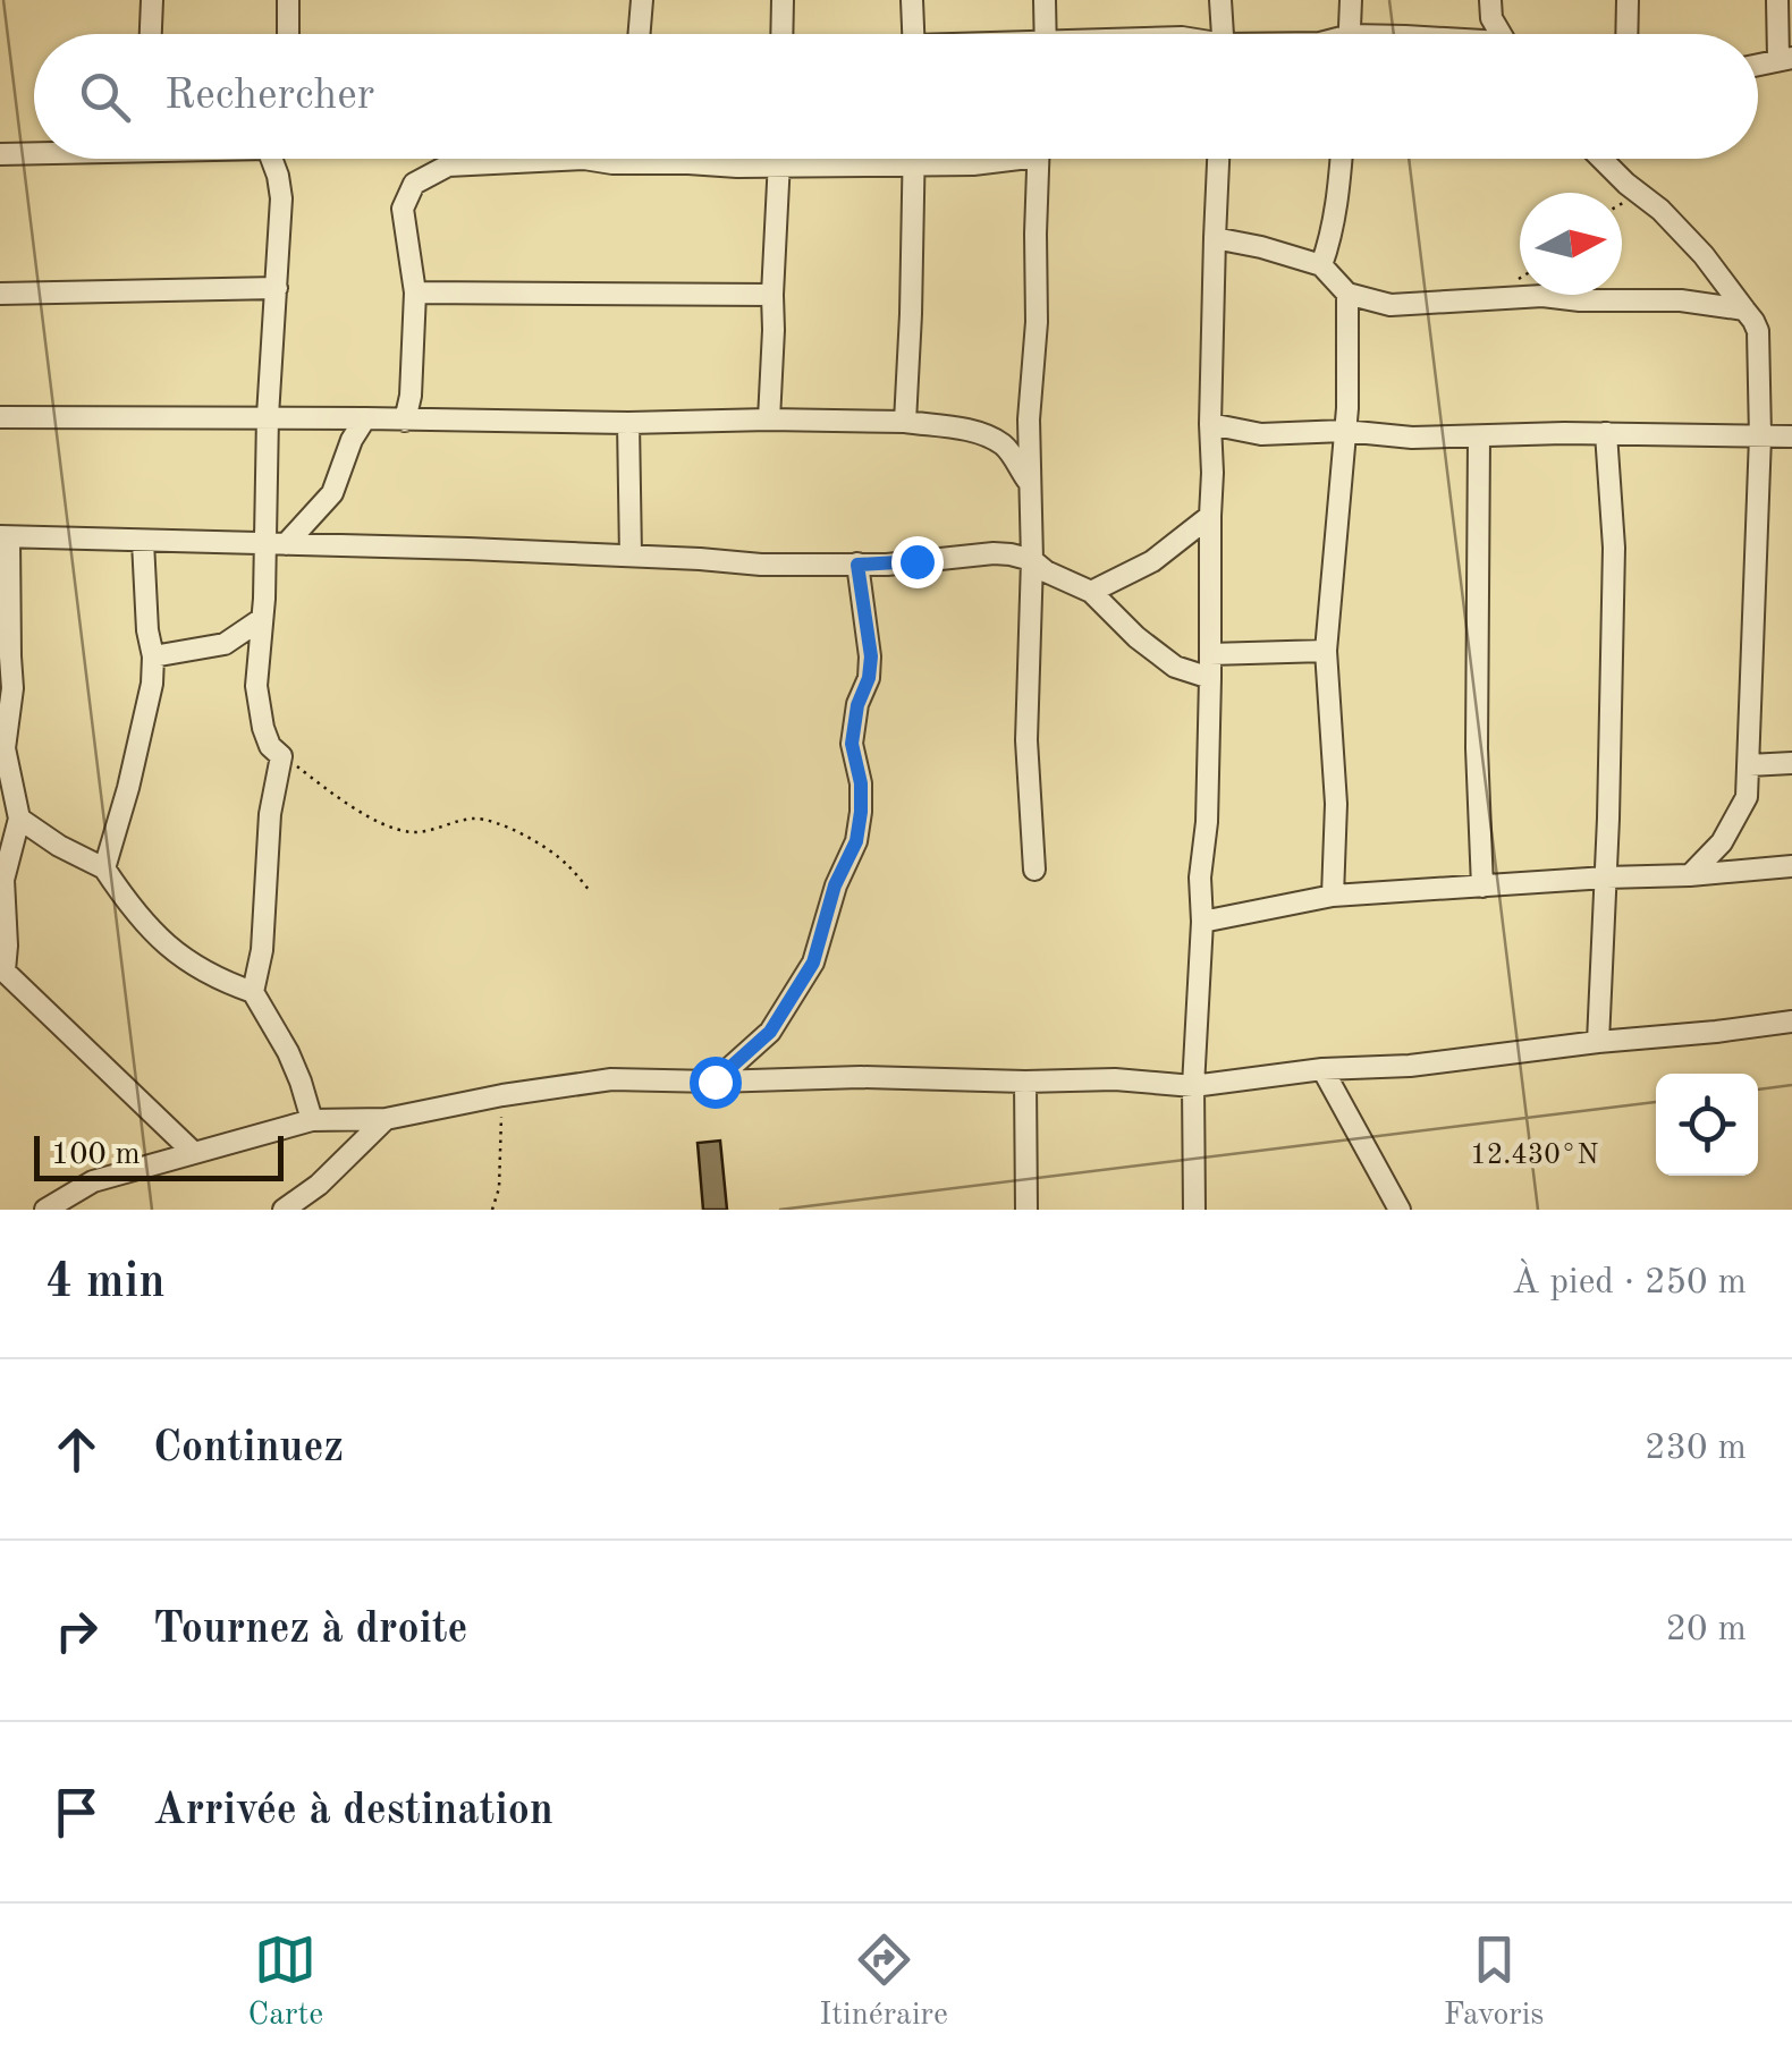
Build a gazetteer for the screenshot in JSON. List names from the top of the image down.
{
  "scale_bar": "100 m",
  "north": "right",
  "page": {
    "search": "Rechercher",
    "scale": "100 m",
    "heading": ["4 min", "À pied · 250 m"],
    "list": [
      ["Continuez", "230 m"],
      ["Tournez à droite", "20 m"],
      "Arrivée à destination"
    ],
    "nav": ["Carte", "Itinéraire", "Favoris"]
  },
  "coordinates": ["12.430°N"]
}
